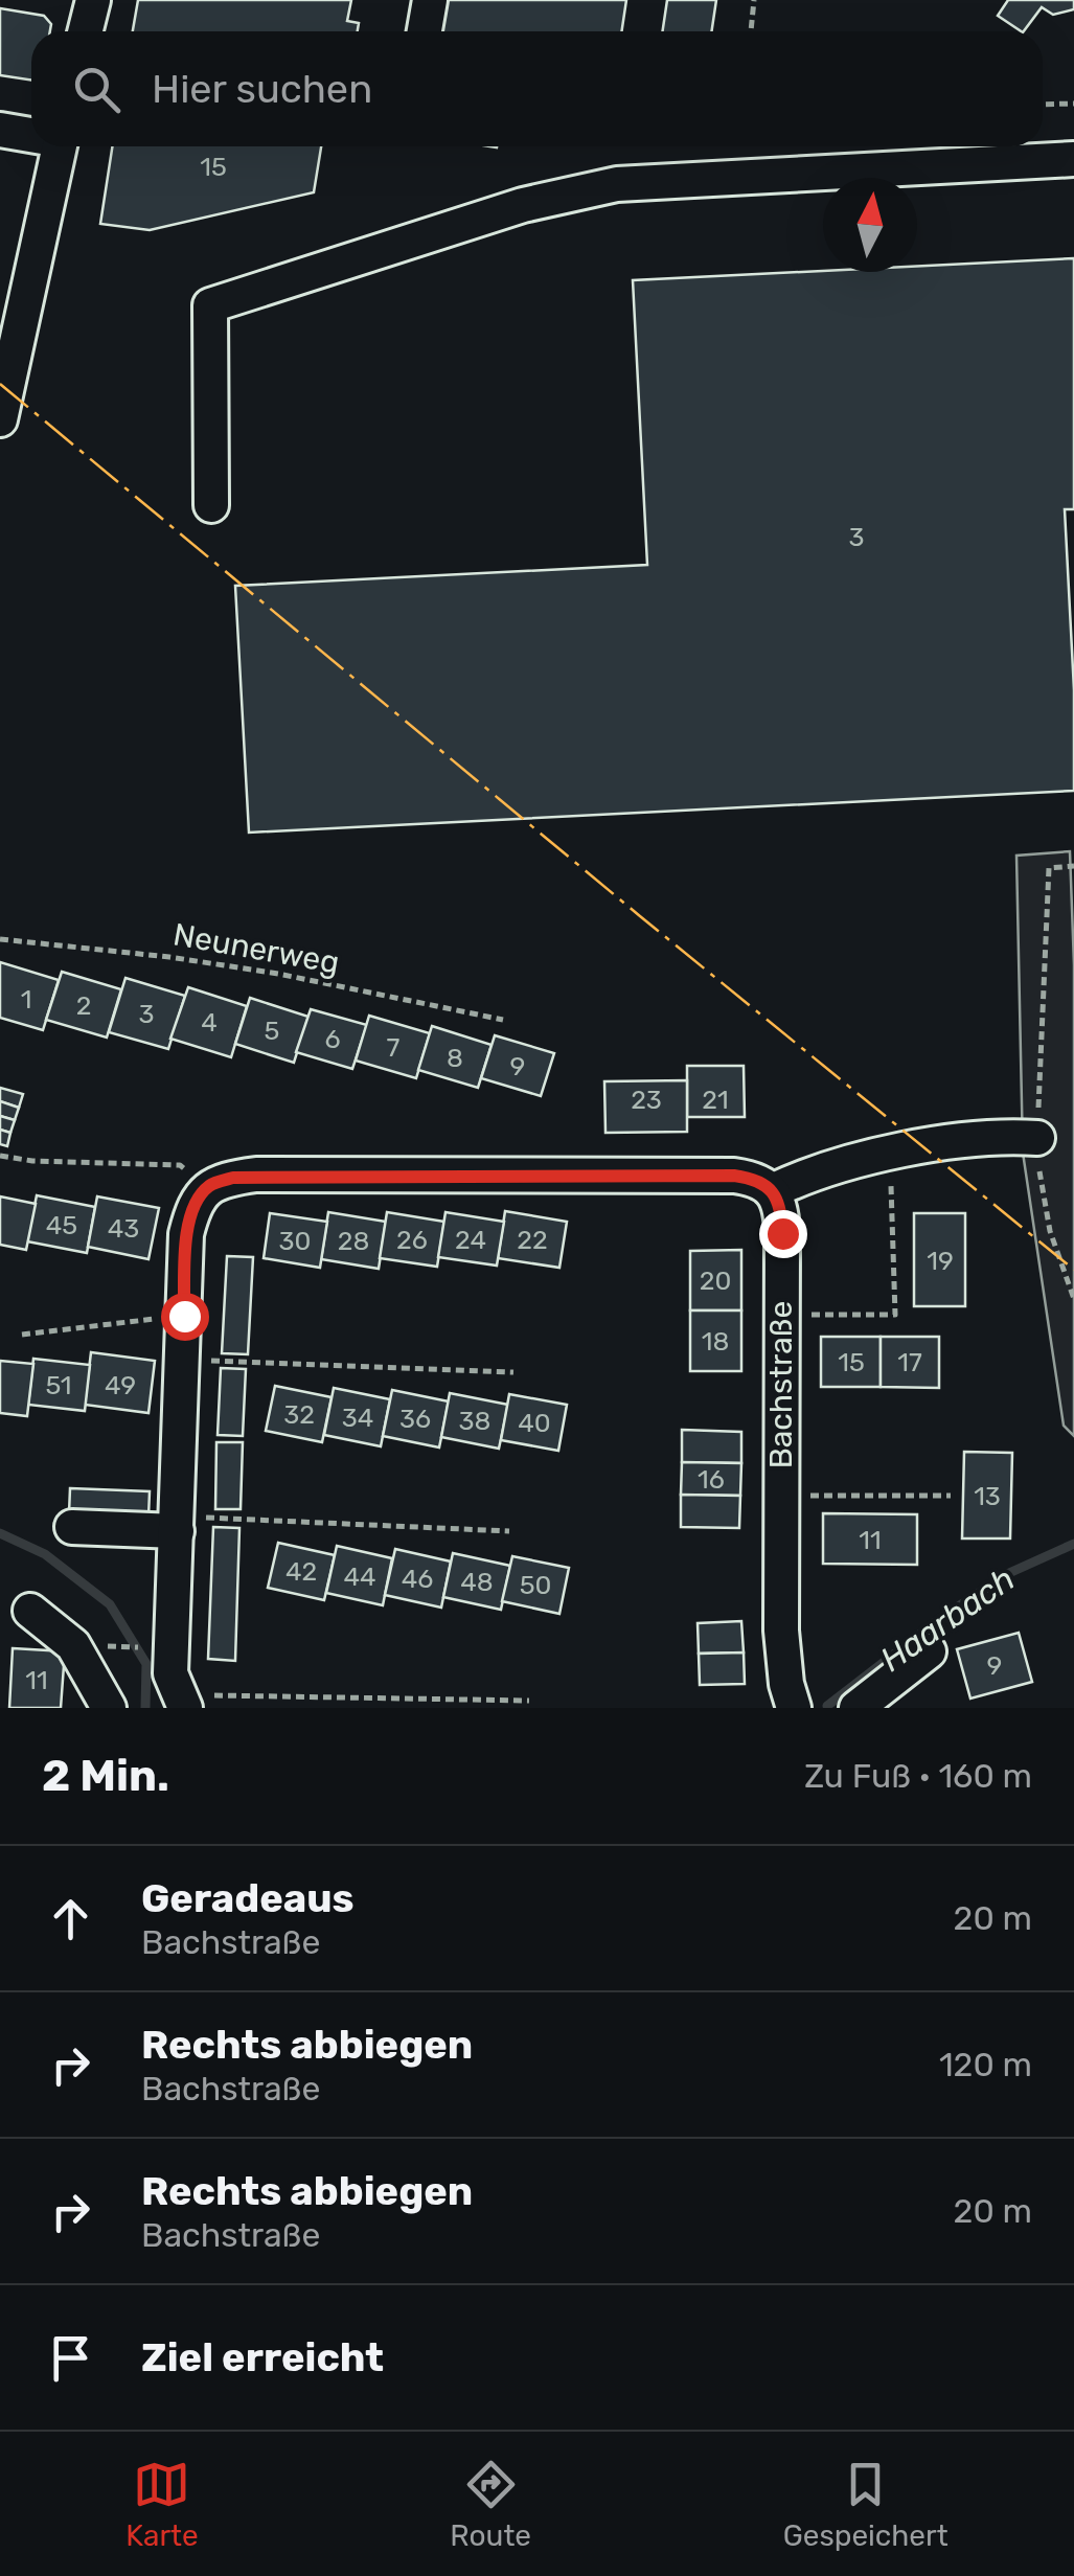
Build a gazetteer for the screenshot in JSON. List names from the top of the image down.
{
  "streets": {
    "street": ["Bachstraße"],
    "path": ["Neunerweg"]
  },
  "water": ["Haarbach"],
  "house_numbers": [
    "15",
    "3",
    "1",
    "2",
    "3",
    "4",
    "5",
    "6",
    "7",
    "8",
    "9",
    "23",
    "21",
    "45",
    "43",
    "26",
    "24",
    "22",
    "30",
    "28",
    "19",
    "20",
    "18",
    "15",
    "17",
    "51",
    "49",
    "32",
    "34",
    "36",
    "38",
    "40",
    "16",
    "13",
    "11",
    "42",
    "44",
    "46",
    "48",
    "50",
    "9",
    "11"
  ],
  "north": "top",
  "page": {
    "search": "Hier suchen",
    "heading": ["2 Min.", "Zu Fuß · 160 m"],
    "list": [
      ["Geradeaus", "Bachstraße", "20 m"],
      ["Rechts abbiegen", "Bachstraße", "120 m"],
      ["Rechts abbiegen", "Bachstraße", "20 m"],
      "Ziel erreicht"
    ],
    "nav": ["Karte", "Route", "Gespeichert"]
  }
}
